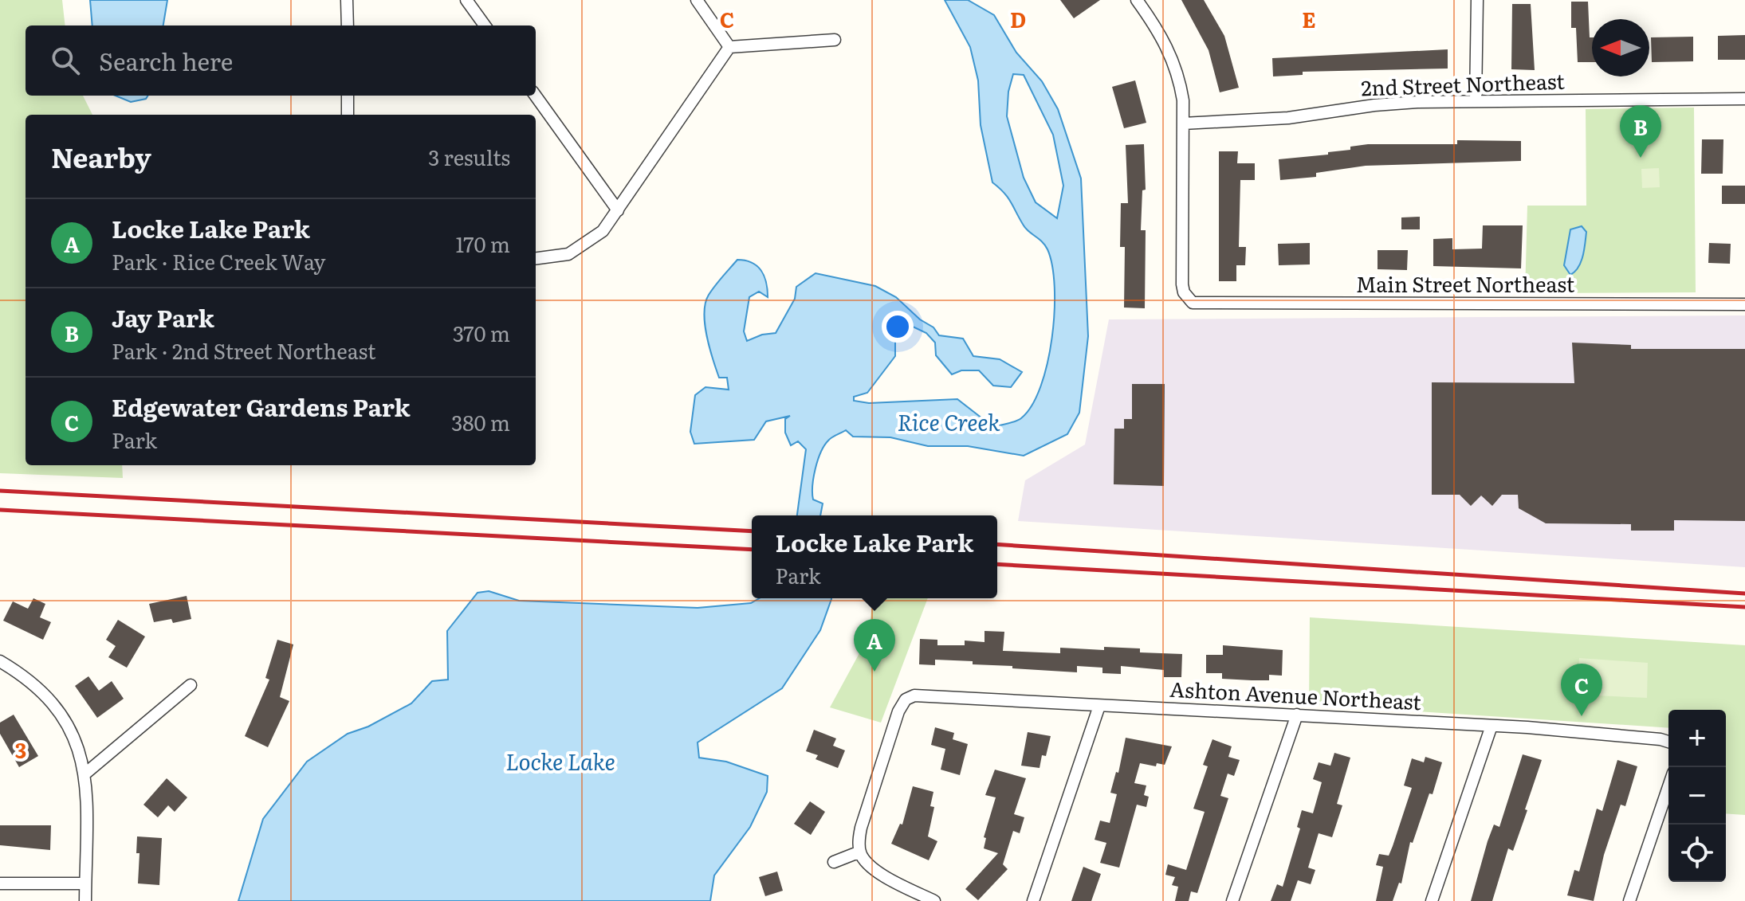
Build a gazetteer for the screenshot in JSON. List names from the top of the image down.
{
  "streets": {
    "street": ["2nd Street Northeast", "Main Street Northeast", "Ashton Avenue Northeast"]
  },
  "crossings": [
    ["2nd Street Northeast", "Main Street Northeast"]
  ],
  "water": ["Rice Creek", "Locke Lake"],
  "north": "left",
  "page": {
    "search": "Search here",
    "pins": ["B", "A", "C"],
    "heading": ["Nearby", "3 results"],
    "list": [
      {
        "mark": "A",
        "name": "Locke Lake Park",
        "note": "Park · Rice Creek Way",
        "value": "170 m"
      },
      {
        "mark": "B",
        "name": "Jay Park",
        "note": "Park · 2nd Street Northeast",
        "value": "370 m"
      },
      {
        "mark": "C",
        "name": "Edgewater Gardens Park",
        "note": "Park",
        "value": "380 m"
      }
    ],
    "popup": ["Locke Lake Park", "Park"],
    "map_buttons": ["+", "−"]
  },
  "grid": {
    "columns": ["C", "D", "E"],
    "rows": ["3"]
  }
}
